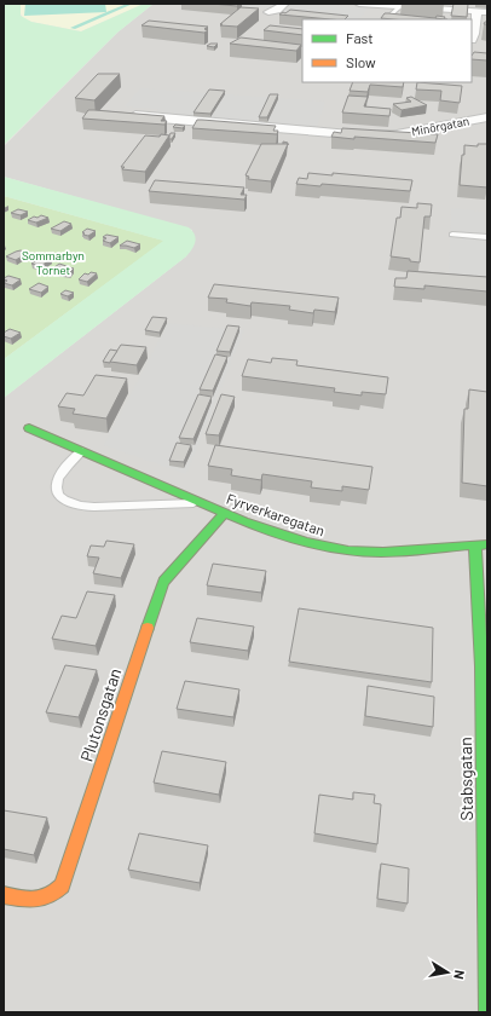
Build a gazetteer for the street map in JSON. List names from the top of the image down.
{
  "streets": {
    "street": [
      "Minörgatan",
      "Fyrverkaregatan",
      "Plutonsgatan",
      "Stabsgatan"
    ]
  },
  "crossings": [
    ["Fyrverkaregatan", "Plutonsgatan"],
    ["Fyrverkaregatan", "Stabsgatan"]
  ],
  "parks": ["Sommarbyn Tornet"],
  "legend": ["Fast", "Slow"],
  "north": "right"
}
